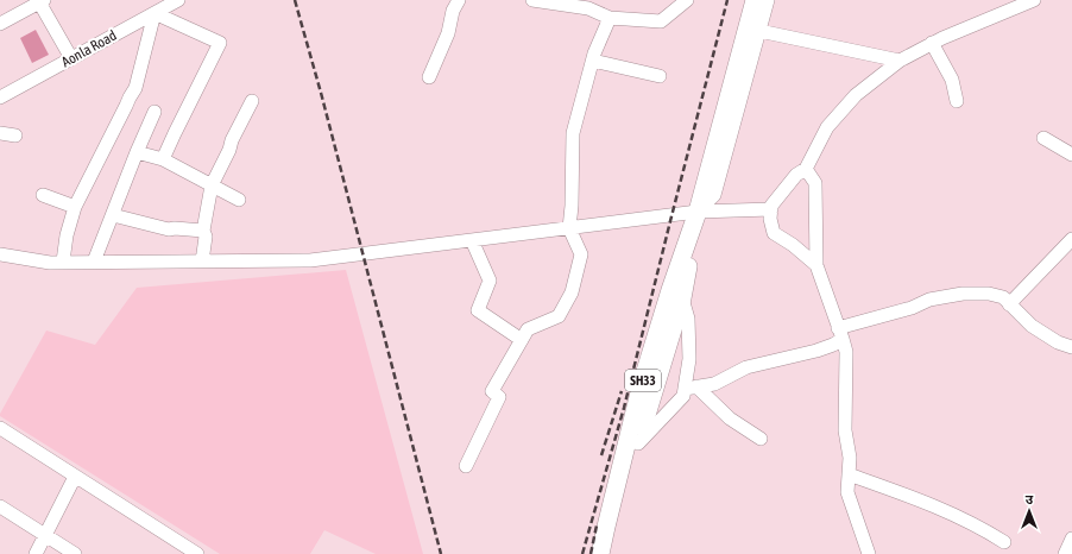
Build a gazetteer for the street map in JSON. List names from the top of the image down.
{
  "streets": {
    "main road": ["SH33"],
    "street": ["Aonla Road"]
  },
  "north": "top"
}
